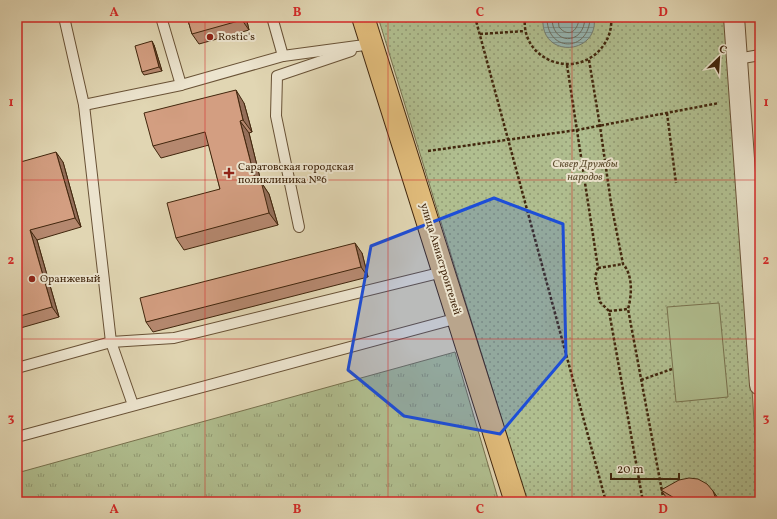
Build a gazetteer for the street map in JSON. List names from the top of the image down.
{
  "streets": {
    "main road": ["улица Авиастроителей"]
  },
  "parks": ["Сквер Дружбы народов"],
  "places": {
    "other": ["Rostic's", "Оранжевый"],
    "health": ["Саратовская городская поликлиника №6"]
  },
  "scale_bar": "20 m",
  "north": "top right",
  "grid": {
    "columns": [
      "A",
      "B",
      "C",
      "D"
    ],
    "rows": ["1", "2", "3"]
  }
}
